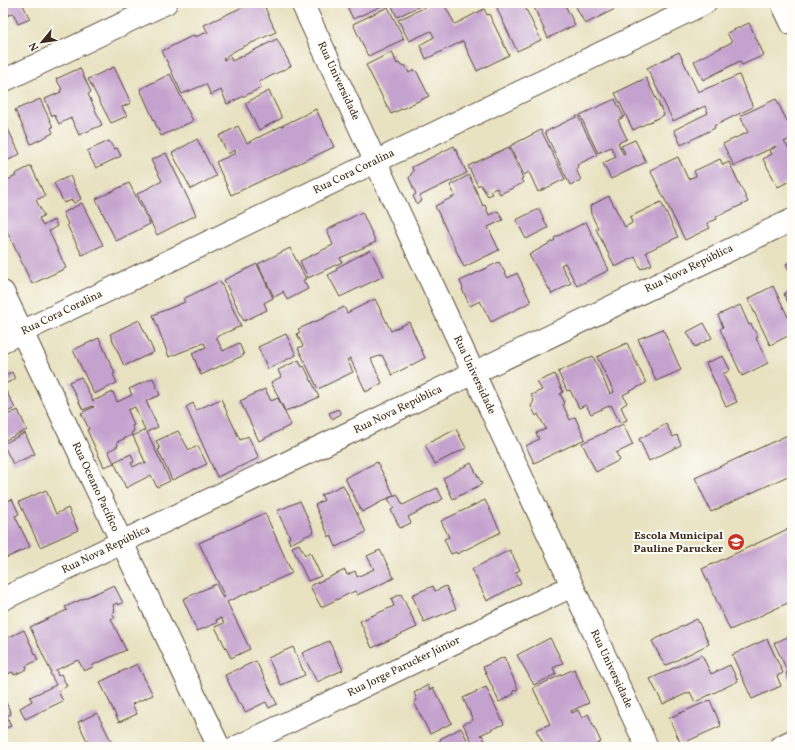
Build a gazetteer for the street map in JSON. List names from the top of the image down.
{
  "streets": {
    "street": [
      "Rua Universidade",
      "Rua Cora Coralina",
      "Rua Nova República",
      "Rua Oceano Pacífico",
      "Rua Jorge Parucker Júnior"
    ]
  },
  "crossings": [
    ["Rua Universidade", "Rua Cora Coralina"],
    ["Rua Universidade", "Rua Nova República"],
    ["Rua Universidade", "Rua Jorge Parucker Júnior"],
    ["Rua Cora Coralina", "Rua Oceano Pacífico"],
    ["Rua Nova República", "Rua Oceano Pacífico"]
  ],
  "places": {
    "school or university": ["Escola Municipal Pauline Parucker"]
  },
  "north": "bottom left"
}
